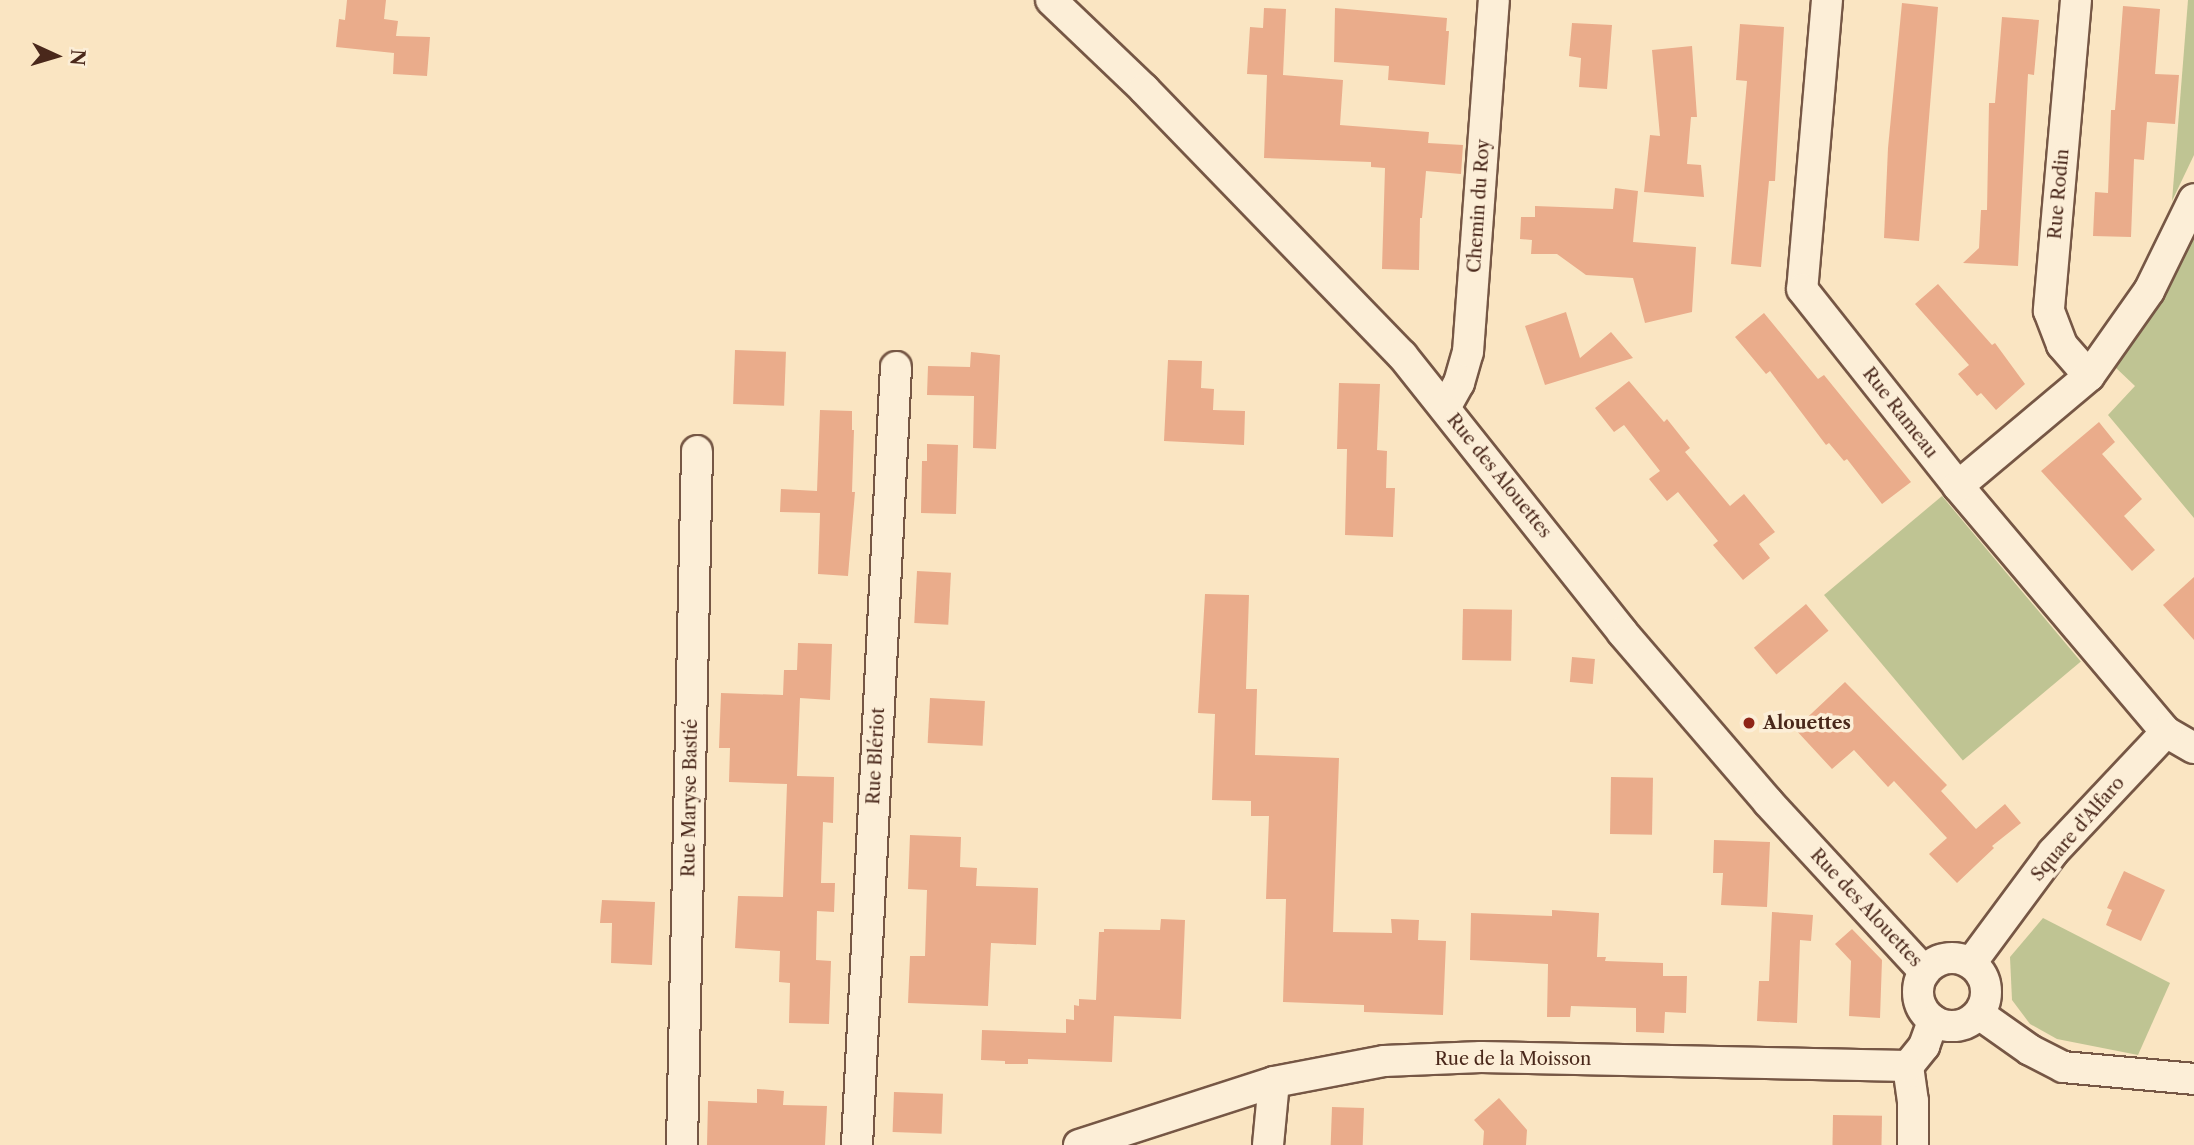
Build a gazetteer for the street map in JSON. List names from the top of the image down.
{
  "streets": {
    "street": [
      "Rue Rodin",
      "Chemin du Roy",
      "Rue Rameau",
      "Rue des Alouettes",
      "Rue Blériot",
      "Rue Maryse Bastié",
      "Square d'Alfaro",
      "Rue de la Moisson"
    ]
  },
  "crossings": [
    ["Chemin du Roy", "Rue des Alouettes"],
    ["Rue Rameau", "Square d'Alfaro"],
    ["Rue des Alouettes", "Square d'Alfaro"]
  ],
  "places": ["Alouettes"],
  "north": "right"
}
